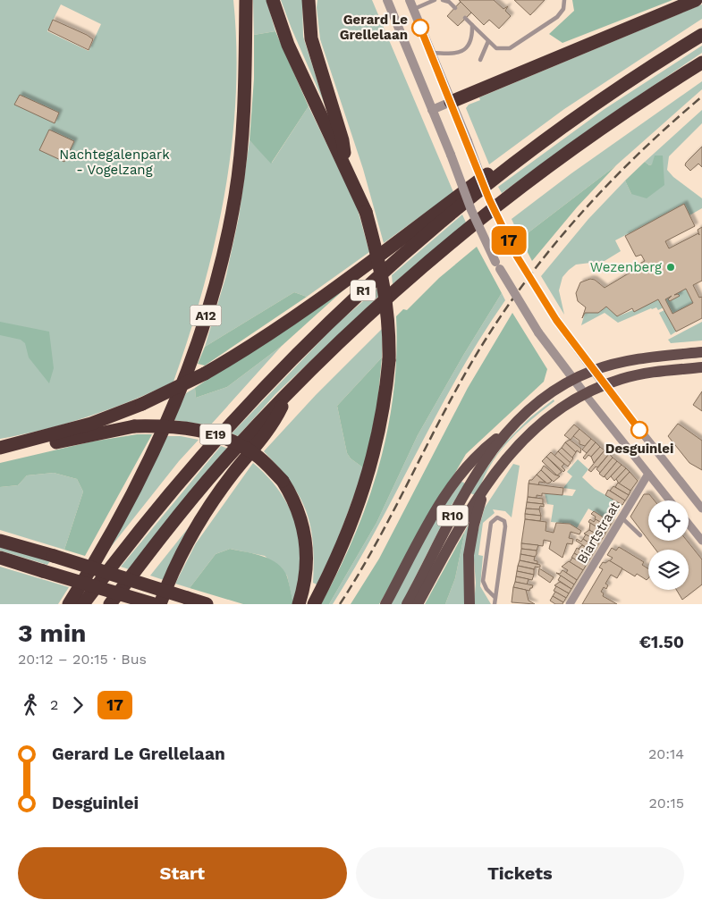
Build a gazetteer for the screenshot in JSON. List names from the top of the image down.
{
  "streets": {
    "highway": ["R1", "A12", "E19"],
    "main road": ["R10"],
    "street": ["Biartstraat"]
  },
  "parks": ["Nachtegalenpark - Vogelzang"],
  "places": ["Gerard Le Grellelaan", "Wezenberg", "Desguinlei"],
  "lines": ["bus line 17"],
  "page": {
    "on_map": "17",
    "heading": ["3 min", "20:12 – 20:15 · Bus", "€1.50"],
    "legs": ["2", "17"],
    "list": [
      {
        "name": "Gerard Le Grellelaan",
        "value": "20:14"
      },
      {
        "name": "Desguinlei",
        "value": "20:15"
      }
    ],
    "buttons": ["Start", "Tickets"]
  }
}
